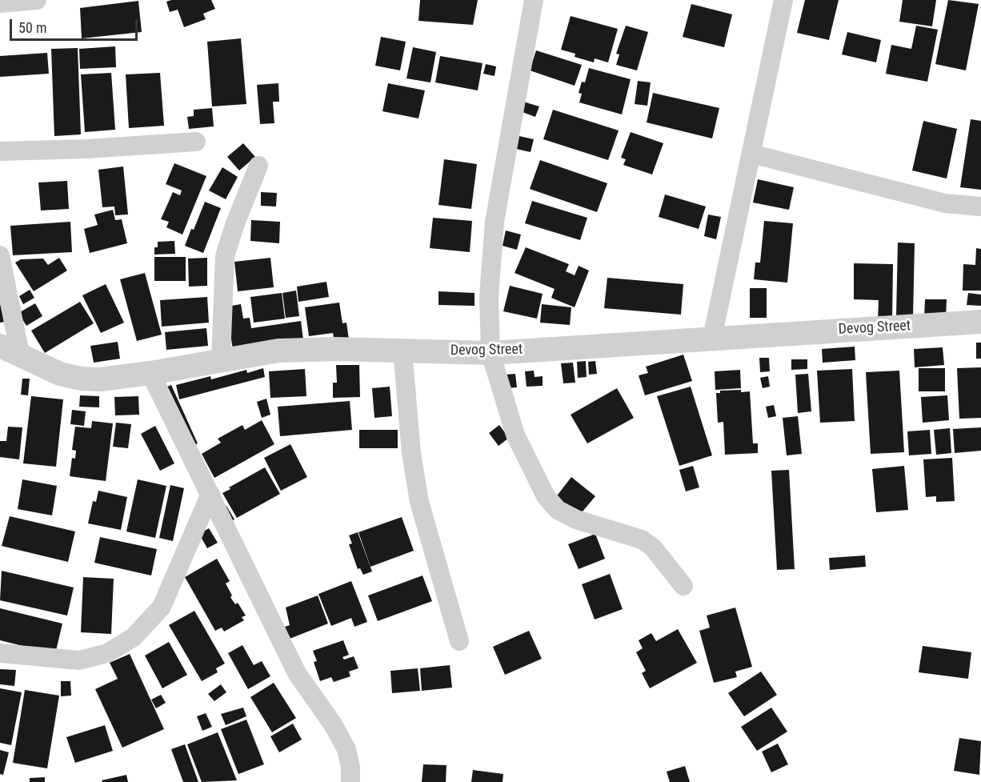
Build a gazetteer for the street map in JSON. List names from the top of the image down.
{
  "streets": {
    "street": ["Devog Street"]
  },
  "scale_bar": "50 m"
}
